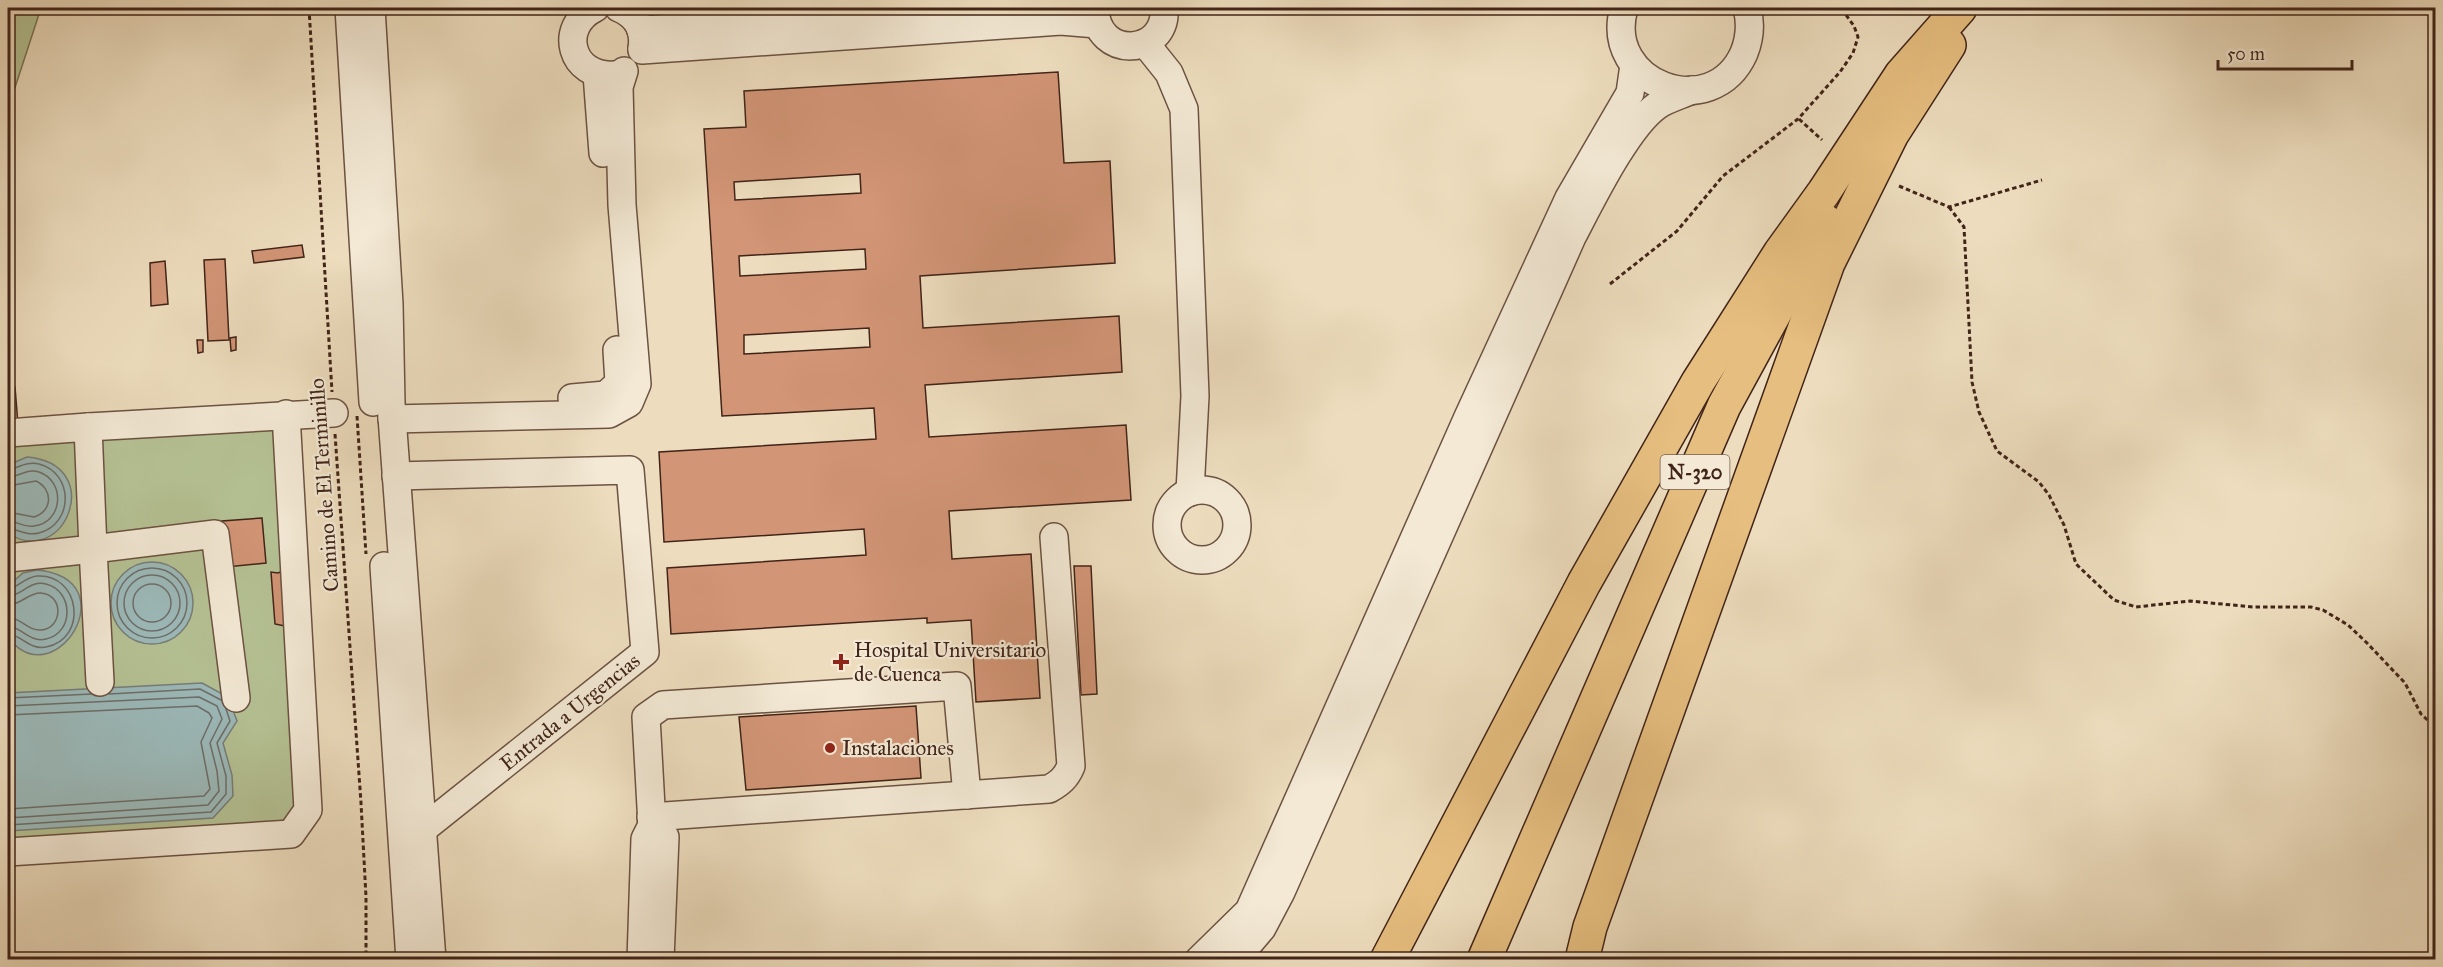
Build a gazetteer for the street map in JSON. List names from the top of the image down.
{
  "streets": {
    "highway": ["N-320"],
    "street": ["Entrada a Urgencias"],
    "path": ["Camino de El Terminillo"]
  },
  "places": {
    "health": ["Hospital Universitario de Cuenca"],
    "other": ["Instalaciones"]
  },
  "scale_bar": "50 m"
}
